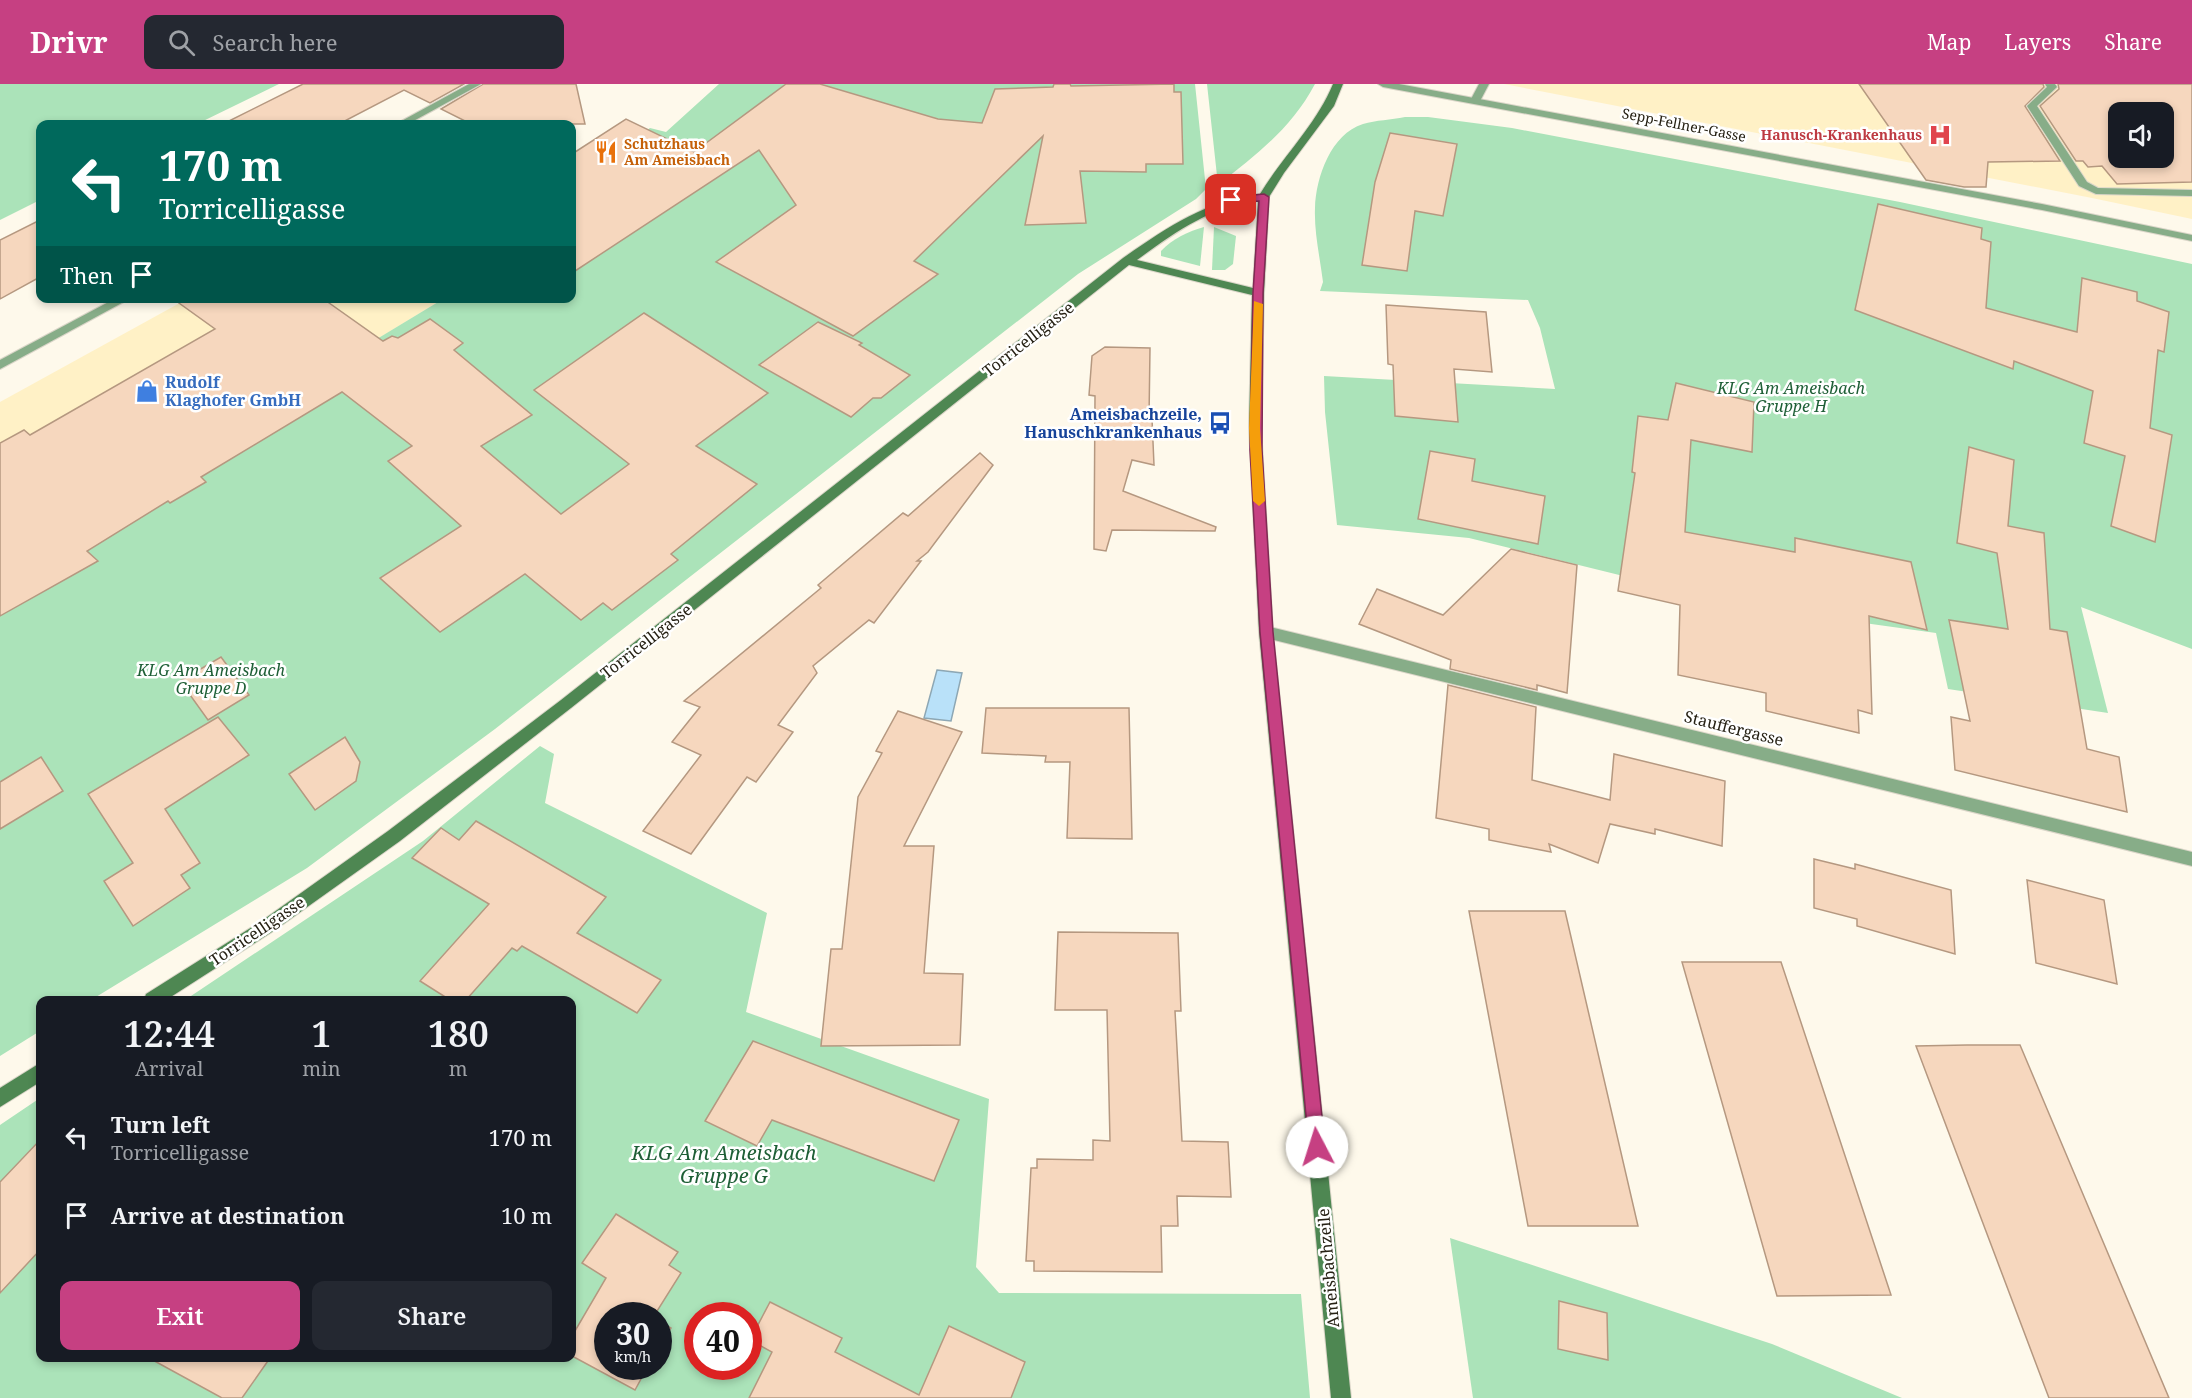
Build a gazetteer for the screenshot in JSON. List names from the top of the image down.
{
  "streets": {
    "street": [
      "Sepp-Fellner-Gasse",
      "Torricelligasse",
      "Stauffergasse",
      "Ameisbachzeile"
    ]
  },
  "crossings": [
    ["Torricelligasse", "Ameisbachzeile"],
    ["Stauffergasse", "Ameisbachzeile"]
  ],
  "parks": ["KLG Am Ameisbach Gruppe H", "KLG Am Ameisbach Gruppe D", "KLG Am Ameisbach Gruppe G"],
  "places": {
    "hospital": ["Hanusch-Krankenhaus"],
    "restaurant": ["Schutzhaus Am Ameisbach"],
    "shop": ["Rudolf Klaghofer GmbH"],
    "bus stop": ["Ameisbachzeile, Hanuschkrankenhaus"]
  },
  "page": {
    "header": "Drivr",
    "search": "Search here",
    "nav": ["Map", "Layers", "Share"],
    "turn": ["170 m", "Torricelligasse"],
    "then": "Then",
    "eta": [
      "12:44",
      "Arrival",
      "1",
      "min",
      "180",
      "m"
    ],
    "list": [
      {
        "name": "Turn left",
        "note": "Torricelligasse",
        "value": "170 m"
      },
      {
        "name": "Arrive at destination",
        "value": "10 m"
      }
    ],
    "buttons": ["Exit", "Share"],
    "speed": "30 km/h",
    "limit": "40"
  }
}
